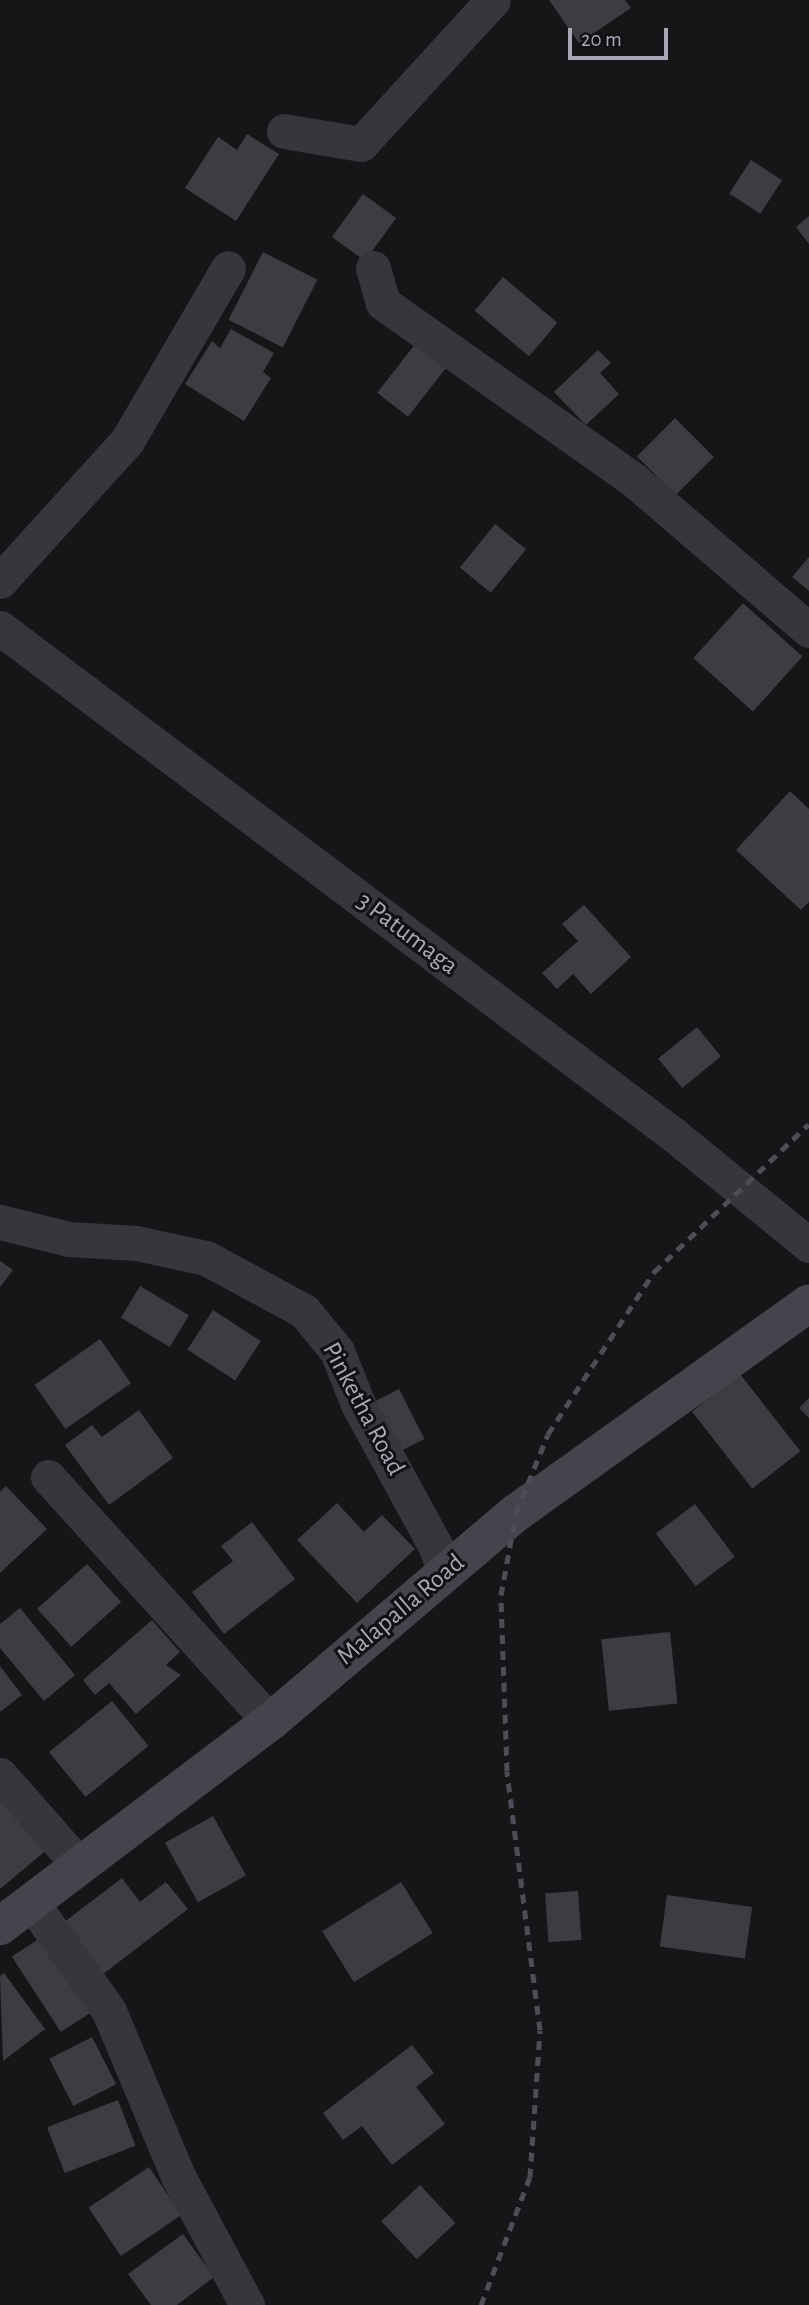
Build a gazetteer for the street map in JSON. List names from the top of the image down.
{
  "streets": {
    "street": ["3 Patumaga", "Pinketha Road", "Malapalla Road"]
  },
  "crossings": [
    ["Pinketha Road", "Malapalla Road"]
  ],
  "scale_bar": "20 m"
}
